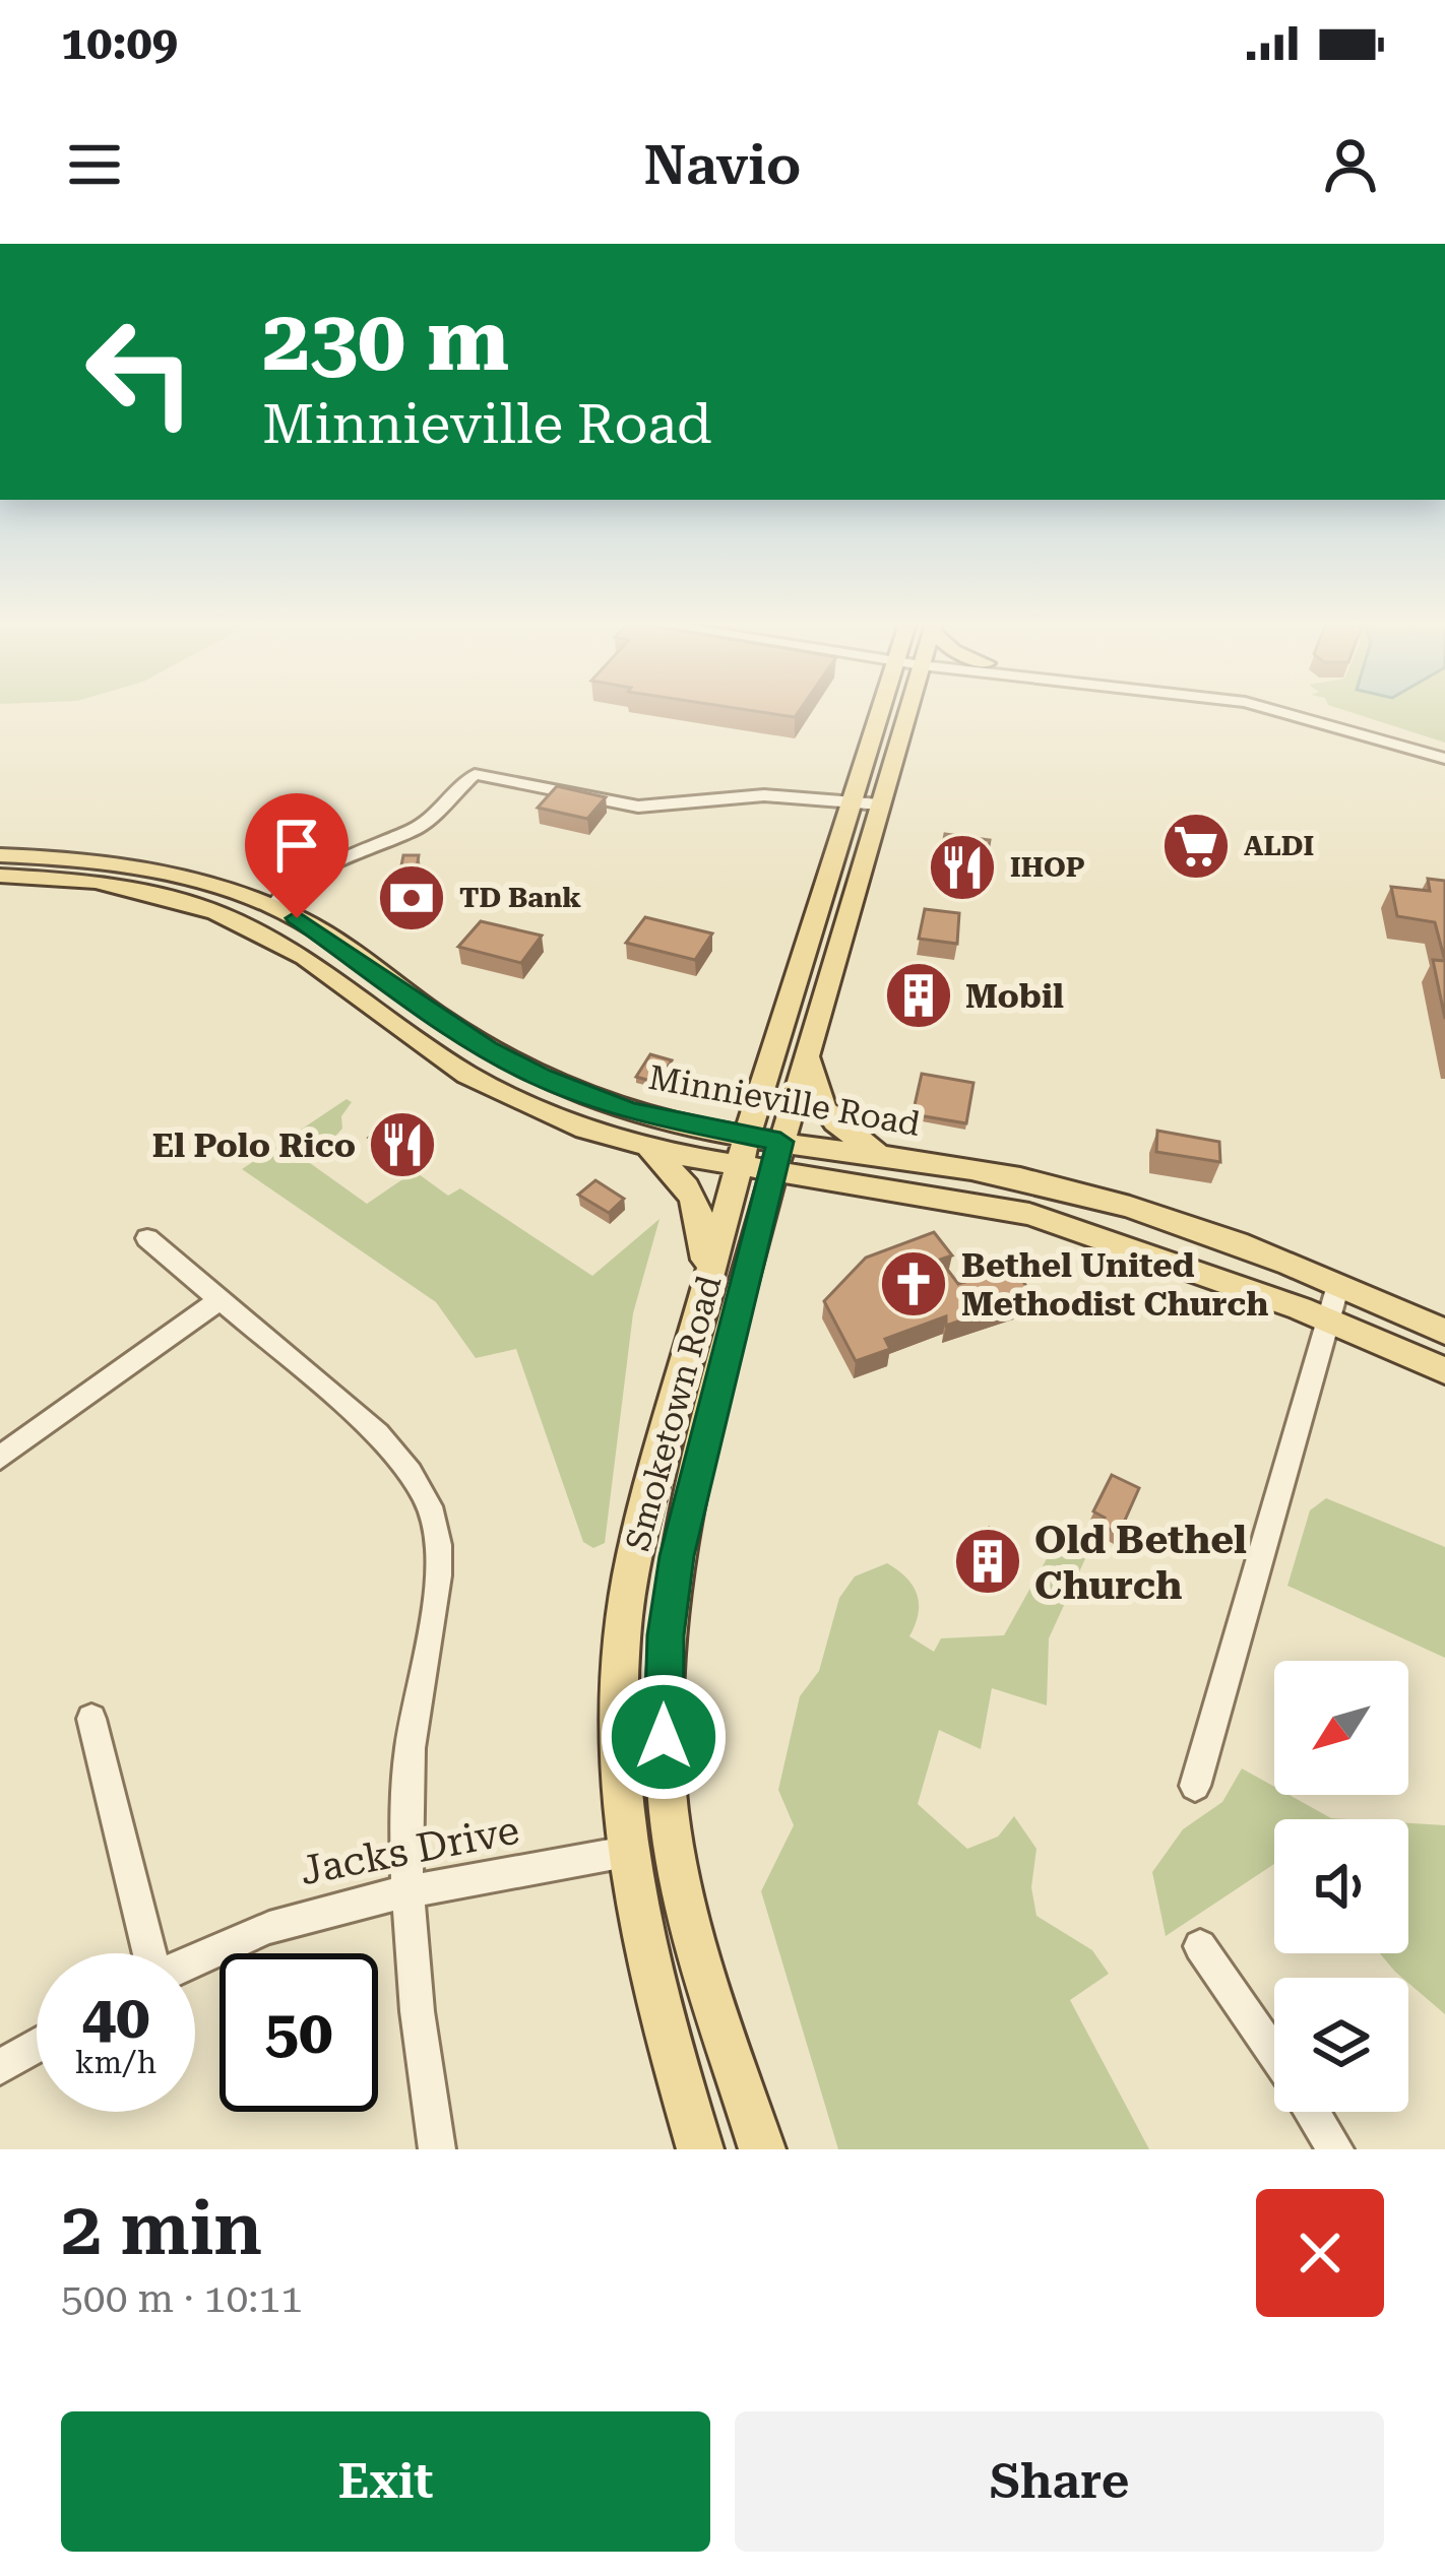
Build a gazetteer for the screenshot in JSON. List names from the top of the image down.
{
  "streets": {
    "main road": ["Minnieville Road", "Smoketown Road"],
    "street": ["Jacks Drive"]
  },
  "crossings": [
    ["Minnieville Road", "Smoketown Road"],
    ["Smoketown Road", "Jacks Drive"]
  ],
  "places": {
    "supermarket": ["ALDI"],
    "restaurant": ["IHOP", "El Polo Rico"],
    "bank": ["TD Bank"],
    "building": ["Mobil", "Old Bethel Church"],
    "church": ["Bethel United Methodist Church"]
  },
  "north": "bottom left",
  "page": {
    "status": "10:09",
    "header": "Navio",
    "turn": ["230 m", "Minnieville Road"],
    "speed": "40 km/h",
    "limit": "50",
    "heading": ["2 min", "500 m · 10:11"],
    "buttons": ["Exit", "Share"]
  }
}
